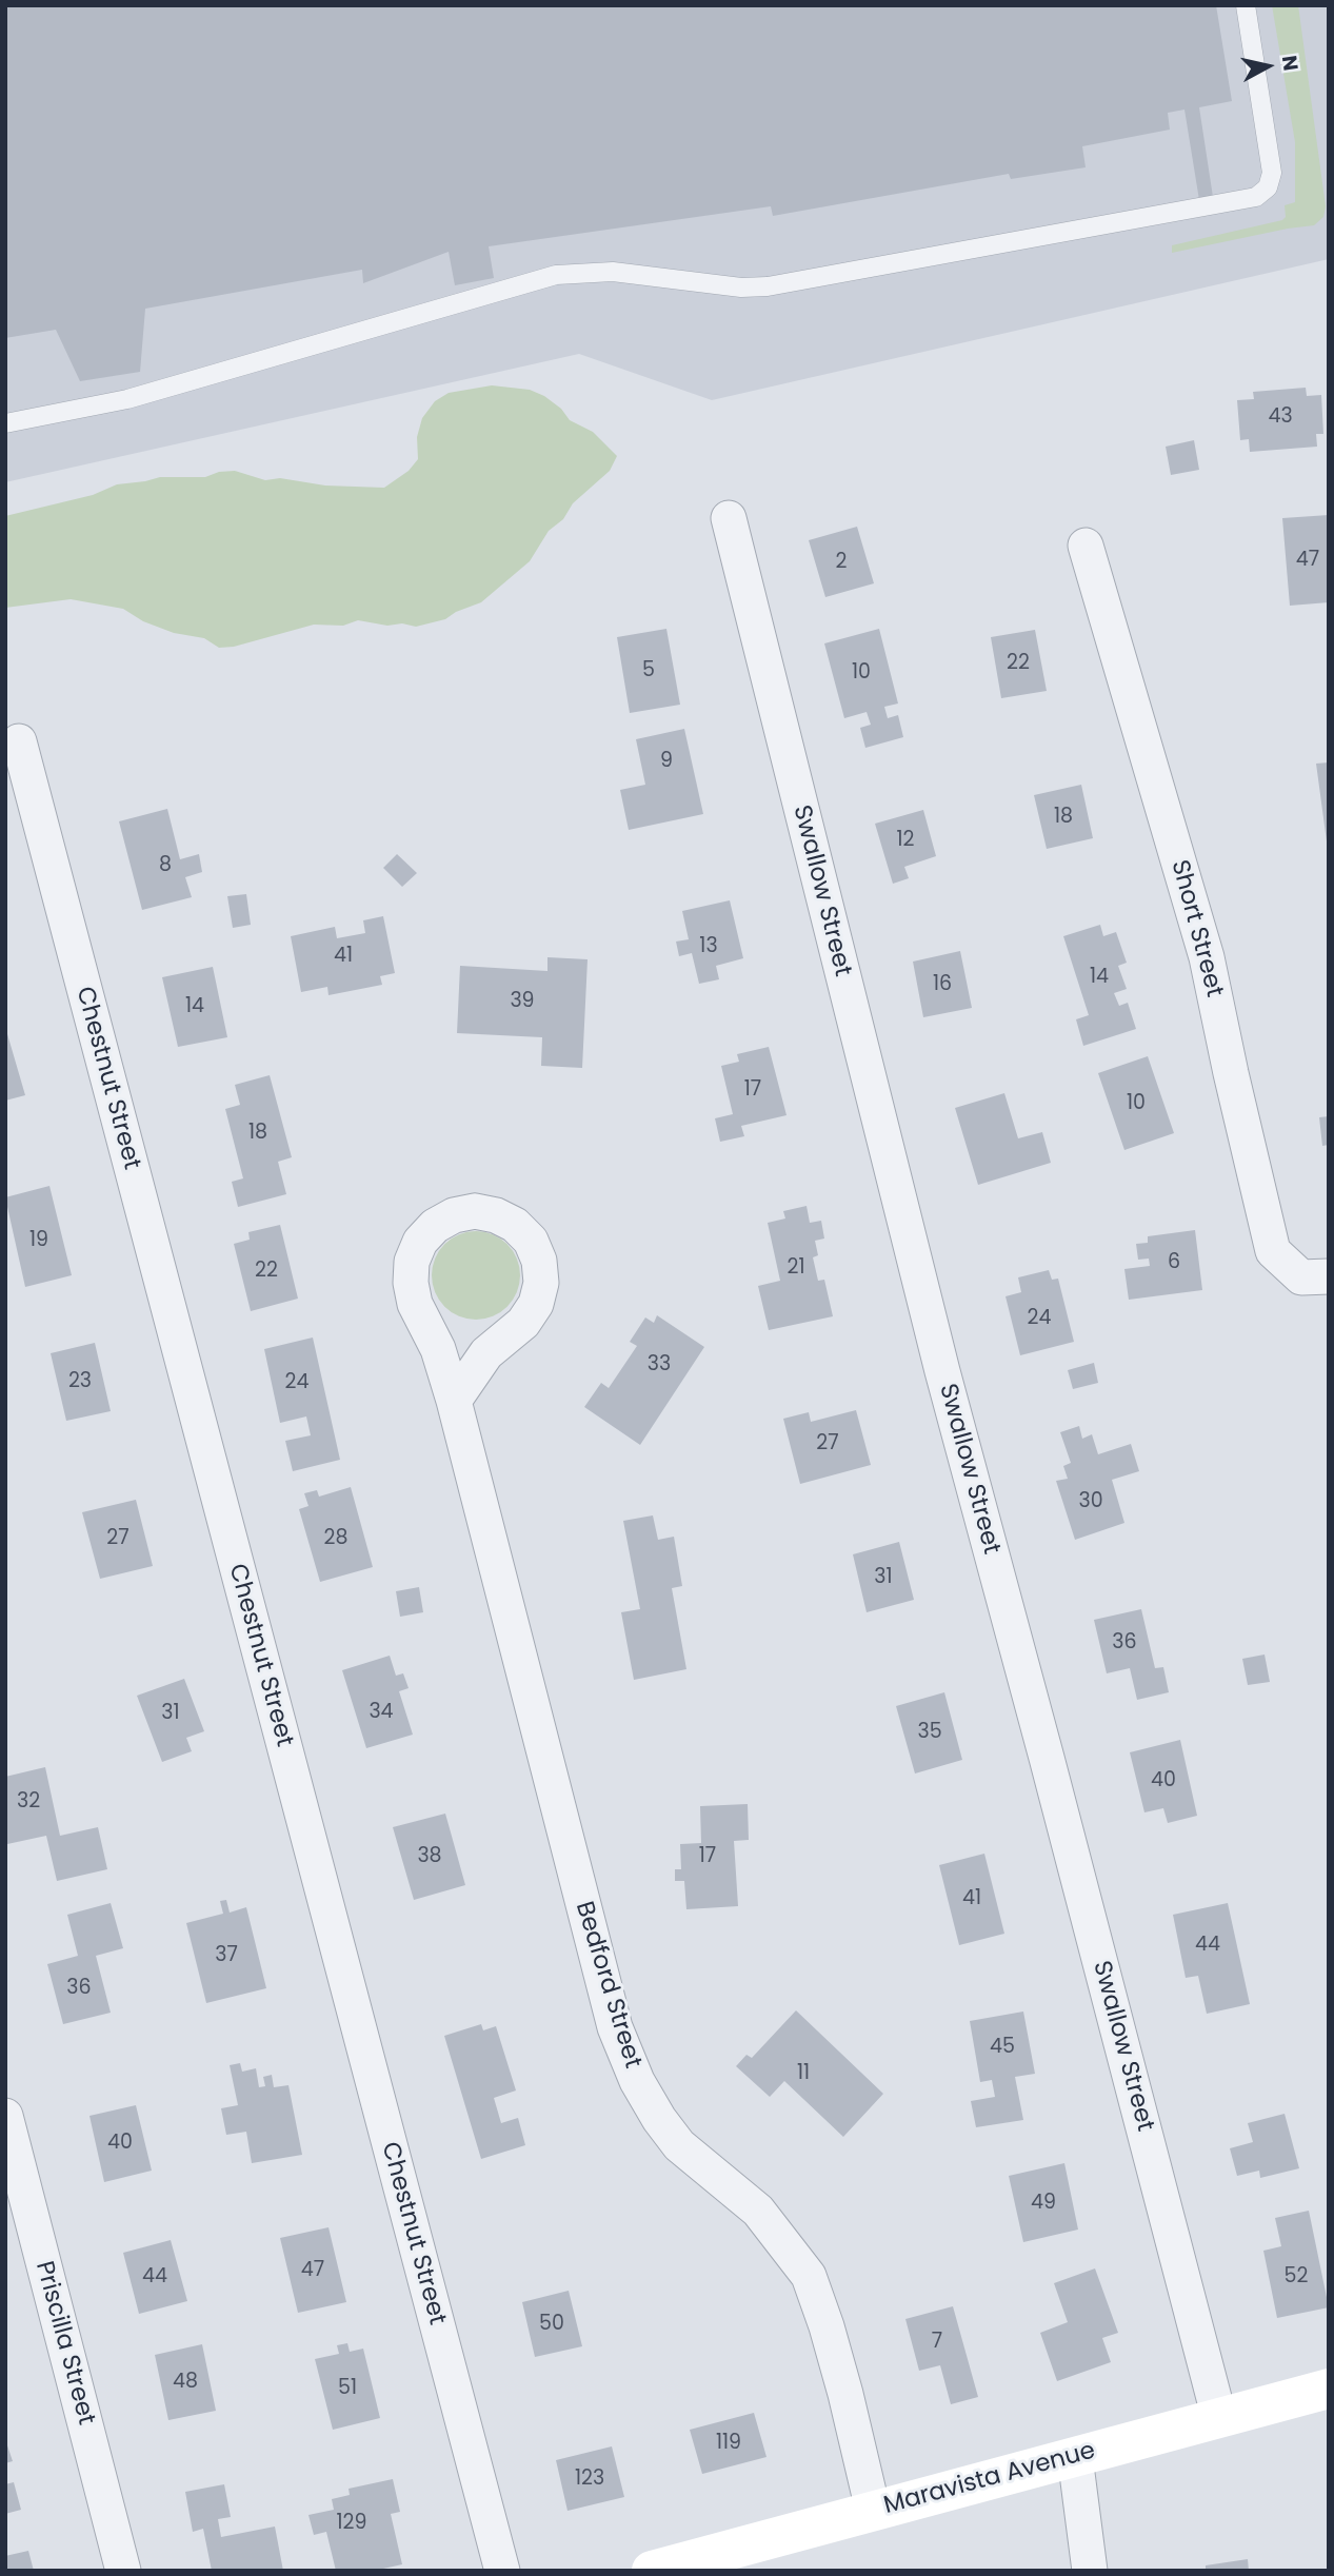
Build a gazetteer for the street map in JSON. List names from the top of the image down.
{
  "streets": {
    "main road": ["Maravista Avenue"],
    "street": [
      "Swallow Street",
      "Short Street",
      "Chestnut Street",
      "Bedford Street",
      "Priscilla Street"
    ]
  },
  "crossings": [
    ["Swallow Street", "Maravista Avenue"],
    ["Bedford Street", "Maravista Avenue"]
  ],
  "house_numbers": [
    "43",
    "47",
    "2",
    "22",
    "5",
    "10",
    "9",
    "18",
    "12",
    "8",
    "13",
    "41",
    "14",
    "16",
    "39",
    "14",
    "17",
    "10",
    "18",
    "19",
    "6",
    "21",
    "22",
    "24",
    "33",
    "23",
    "24",
    "27",
    "30",
    "27",
    "28",
    "31",
    "36",
    "34",
    "31",
    "35",
    "40",
    "32",
    "38",
    "17",
    "41",
    "44",
    "37",
    "36",
    "45",
    "11",
    "40",
    "49",
    "47",
    "44",
    "52",
    "50",
    "7",
    "48",
    "51",
    "119",
    "123",
    "129"
  ],
  "north": "right"
}
